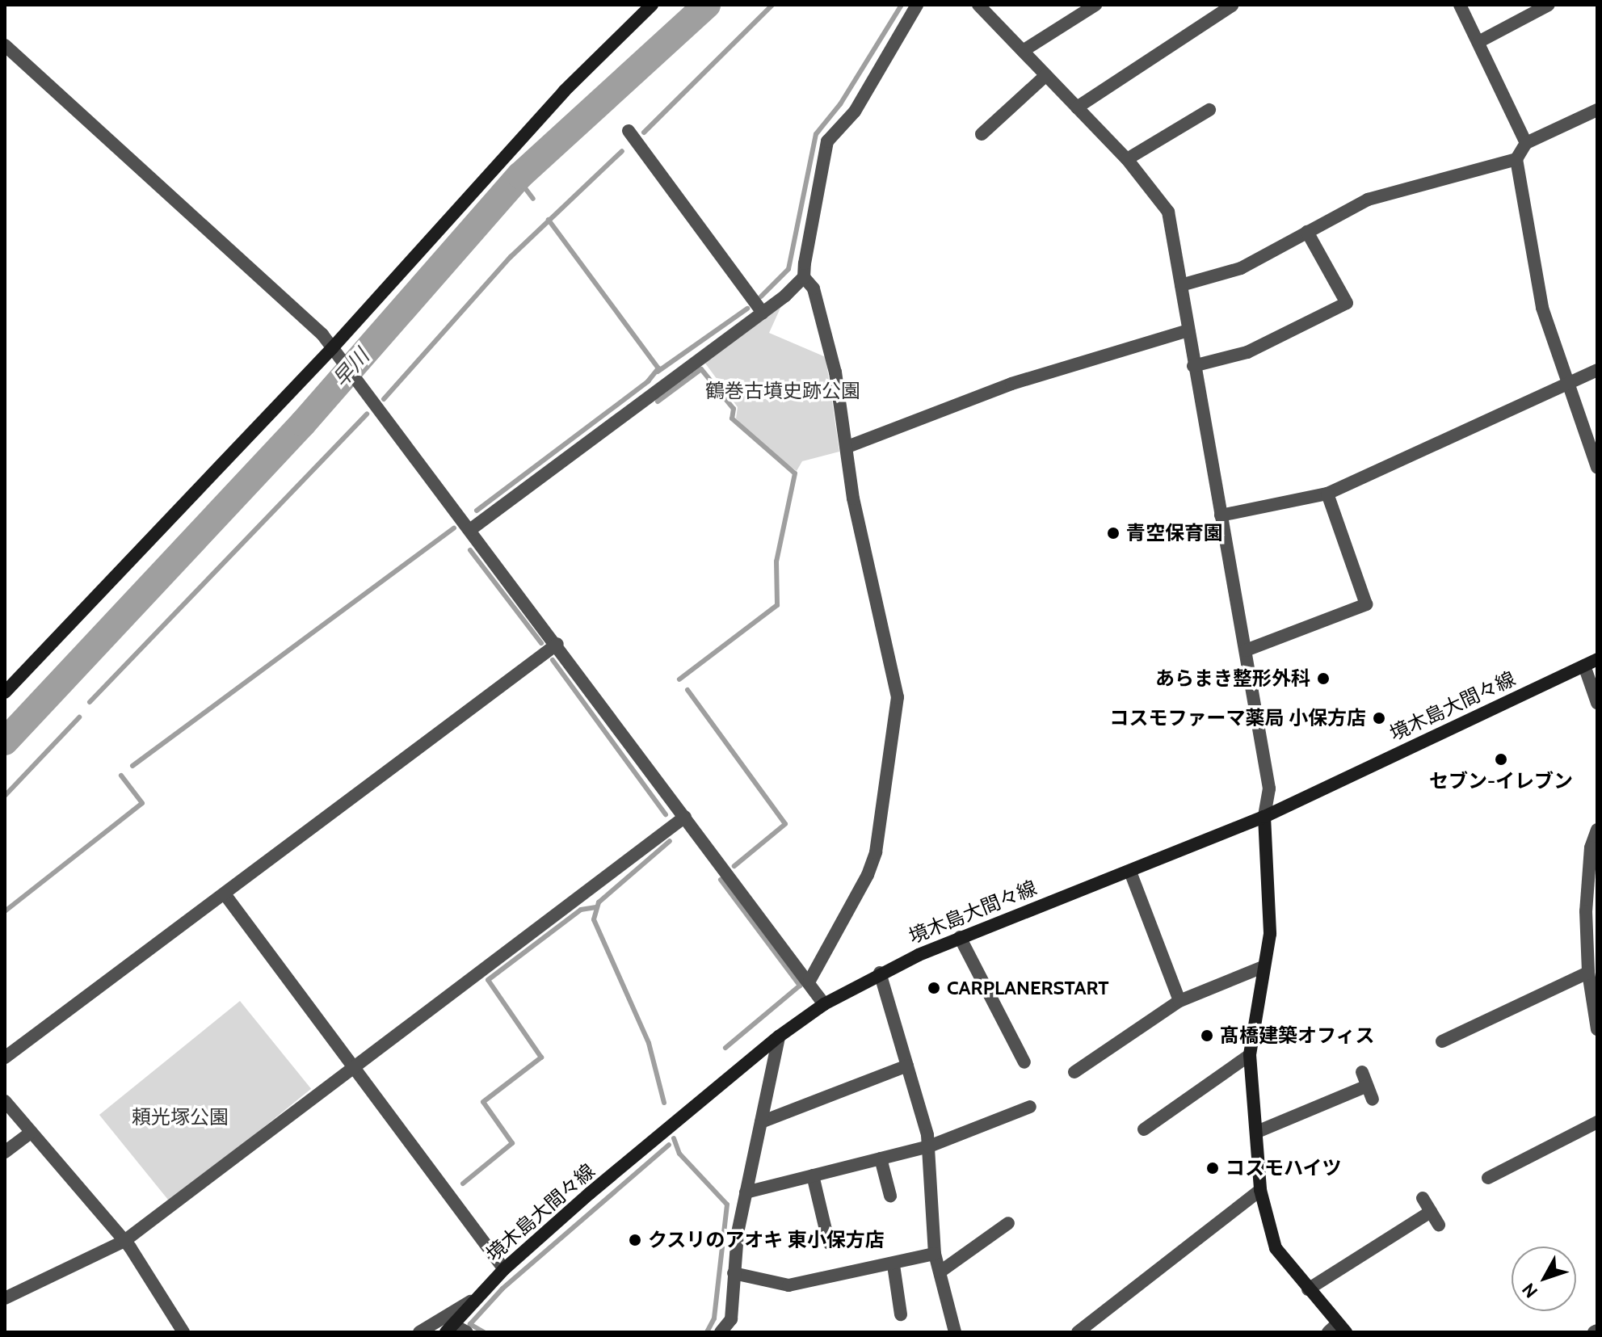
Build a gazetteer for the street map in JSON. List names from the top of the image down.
{
  "streets": {
    "street": ["境木島大間々線"]
  },
  "water": ["早川"],
  "parks": ["鶴巻古墳史跡公園", "頼光塚公園"],
  "places": [
    "青空保育園",
    "あらまき整形外科",
    "コスモファーマ薬局 小保方店",
    "セブン-イレブン",
    "CARPLANERSTART",
    "髙橋建築オフィス",
    "コスモハイツ",
    "クスリのアオキ 東小保方店"
  ],
  "north": "bottom left"
}
